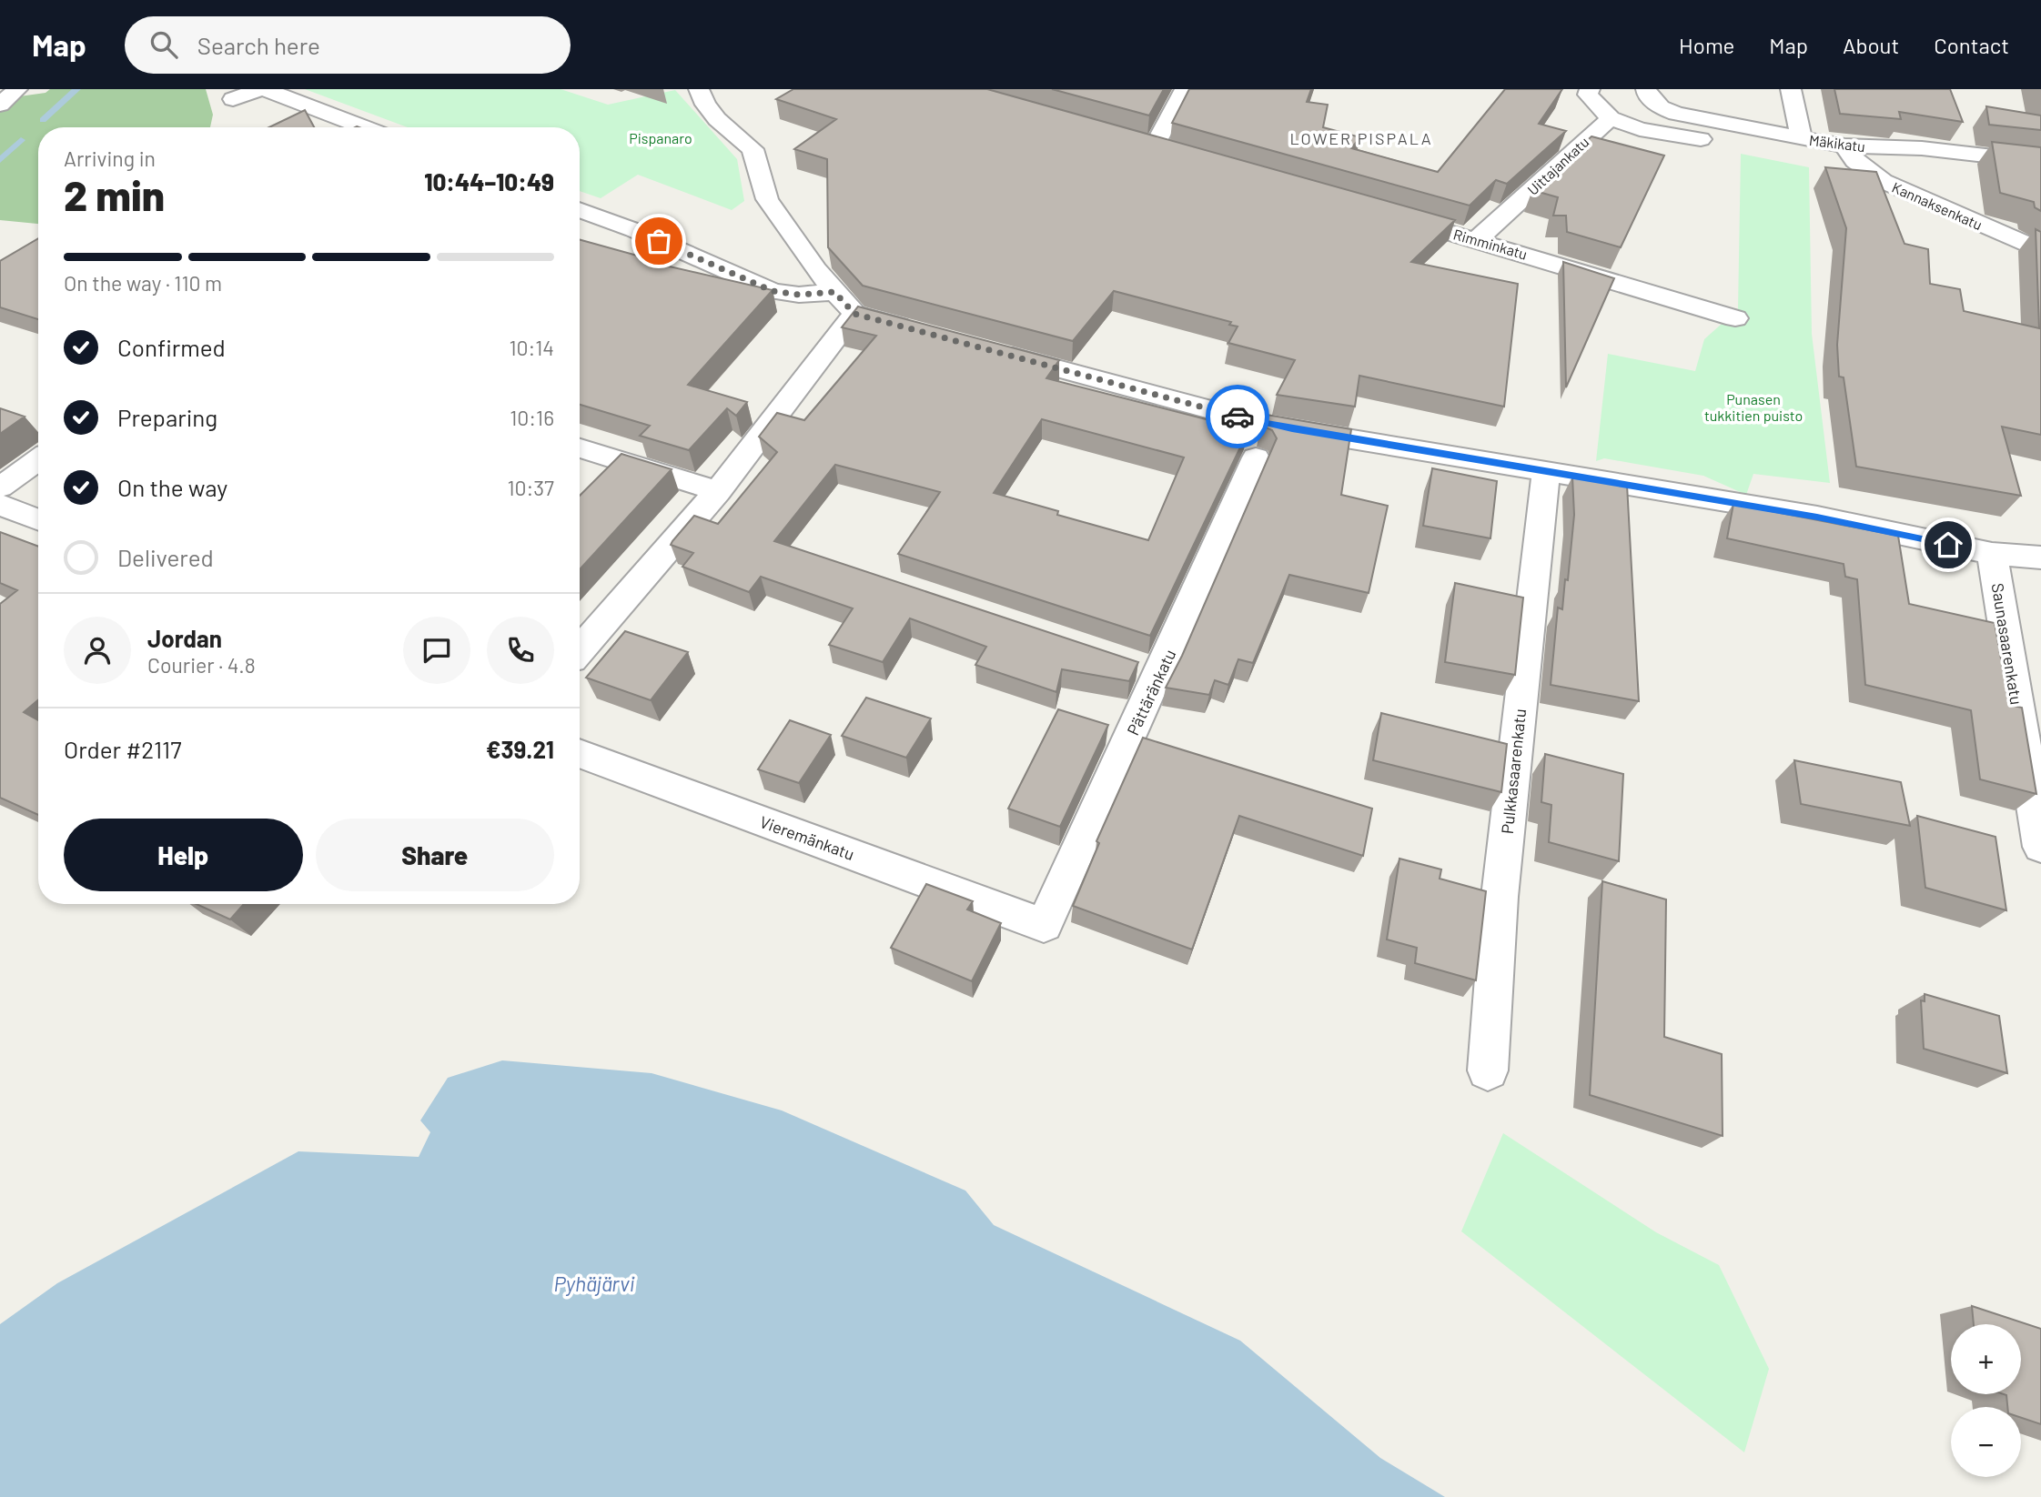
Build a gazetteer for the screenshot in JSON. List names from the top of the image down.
{
  "streets": {
    "street": [
      "Mäkikatu",
      "Uittajankatu",
      "Kannaksenkatu",
      "Rimminkatu",
      "Saunasaarenkatu",
      "Pättäränkatu",
      "Pulkkasaarenkatu",
      "Vieremänkatu"
    ]
  },
  "crossings": [
    ["Mäkikatu", "Kannaksenkatu"],
    ["Uittajankatu", "Rimminkatu"],
    ["Pättäränkatu", "Vieremänkatu"]
  ],
  "districts": ["LOWER PISPALA"],
  "water": ["Pyhäjärvi"],
  "parks": ["Pispanaro", "Punasen tukkitien puisto"],
  "page": {
    "header": "Map",
    "search": "Search here",
    "nav": [
      "Home",
      "Map",
      "About",
      "Contact"
    ],
    "heading": ["2 min", "Arriving in", "10:44–10:49"],
    "panel": [
      "Jordan",
      "Courier · 4.8",
      "Order #2117",
      "€39.21"
    ],
    "bar": "On the way · 110 m",
    "list": [
      ["Confirmed", "10:14"],
      ["Preparing", "10:16"],
      ["On the way", "10:37"],
      "Delivered"
    ],
    "buttons": ["Help", "Share"],
    "map_buttons": ["+", "−"]
  }
}
